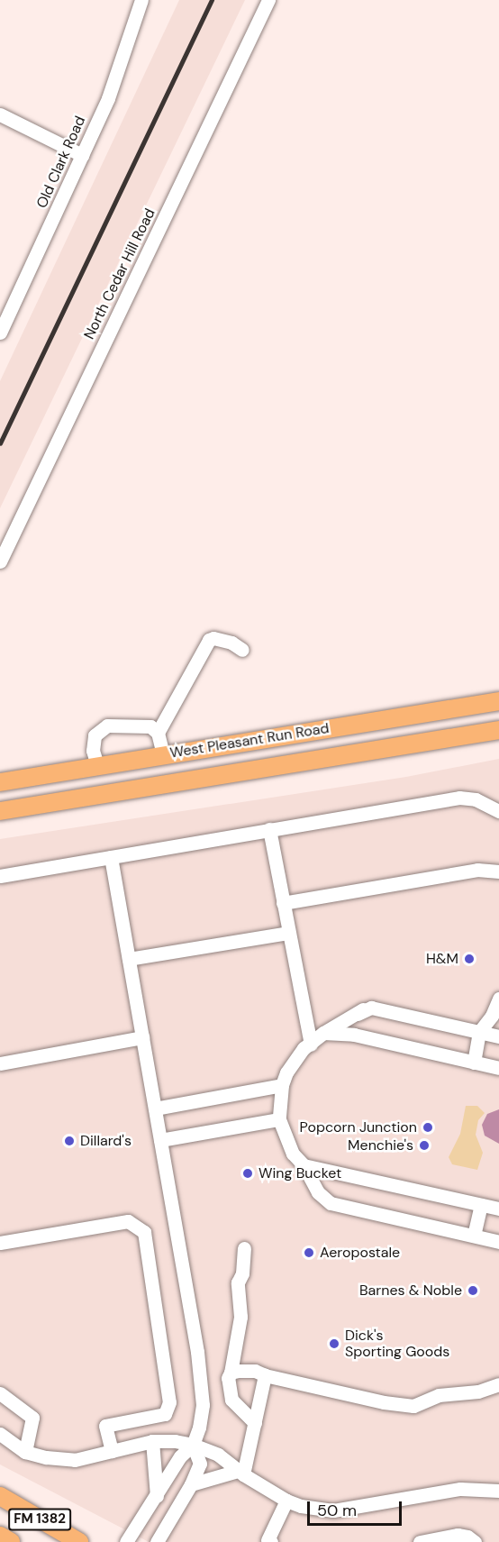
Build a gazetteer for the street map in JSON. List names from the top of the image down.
{
  "streets": {
    "main road": ["West Pleasant Run Road", "FM 1382"],
    "street": ["Old Clark Road", "North Cedar Hill Road"]
  },
  "places": [
    "H&M",
    "Popcorn Junction",
    "Dillard's",
    "Menchie's",
    "Wing Bucket",
    "Aeropostale",
    "Barnes & Noble",
    "Dick's Sporting Goods"
  ],
  "scale_bar": "50 m"
}
